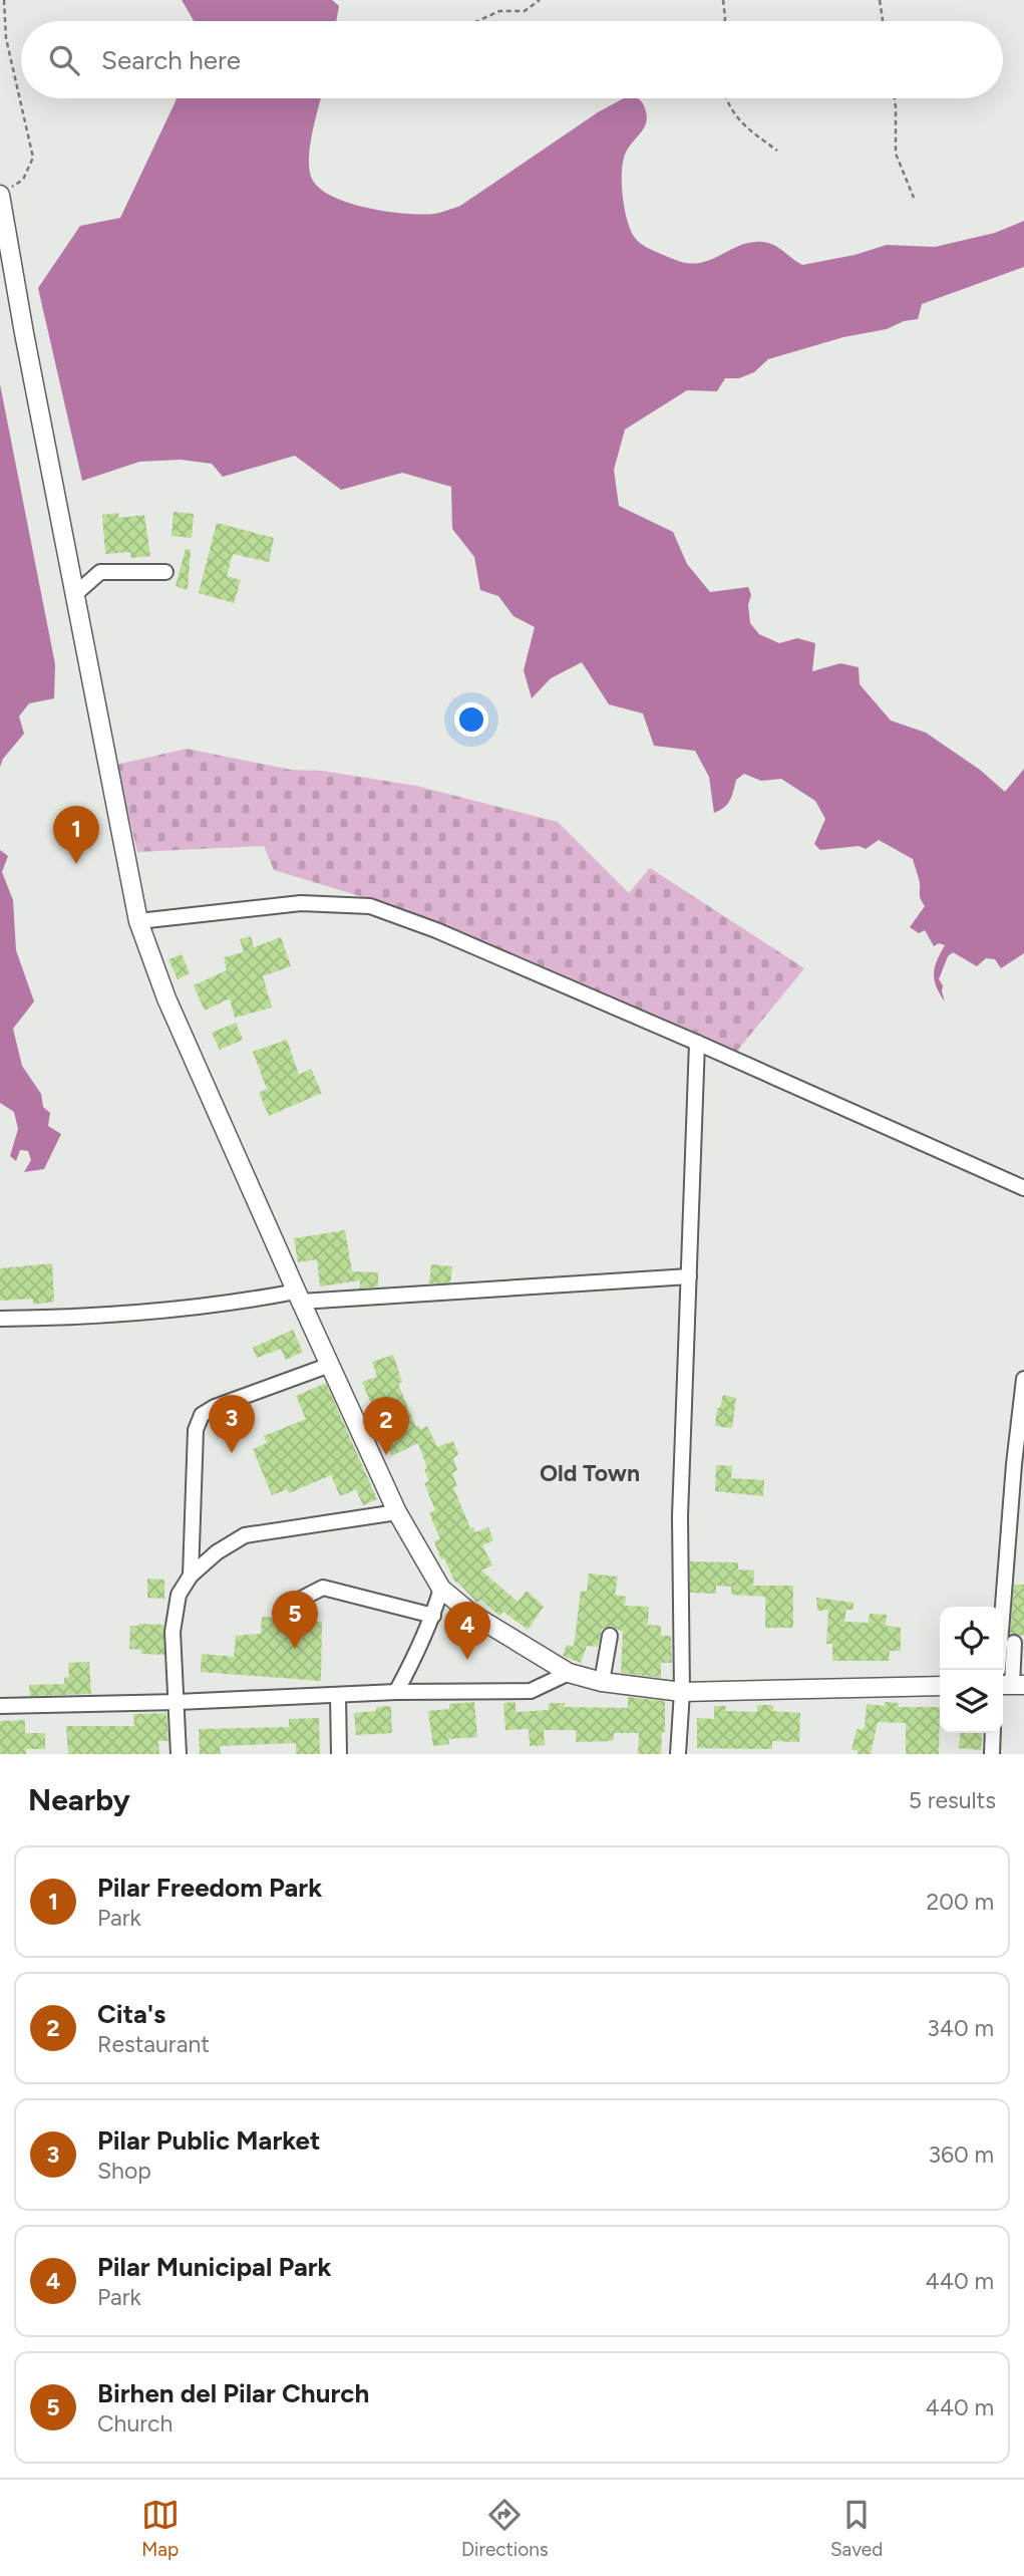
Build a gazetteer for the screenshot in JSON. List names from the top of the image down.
{
  "districts": ["Old Town"],
  "page": {
    "search": "Search here",
    "pins": [
      "1",
      "3",
      "2",
      "5",
      "4"
    ],
    "heading": ["Nearby", "5 results"],
    "list": [
      {
        "mark": "1",
        "name": "Pilar Freedom Park",
        "note": "Park",
        "value": "200 m"
      },
      {
        "mark": "2",
        "name": "Cita's",
        "note": "Restaurant",
        "value": "340 m"
      },
      {
        "mark": "3",
        "name": "Pilar Public Market",
        "note": "Shop",
        "value": "360 m"
      },
      {
        "mark": "4",
        "name": "Pilar Municipal Park",
        "note": "Park",
        "value": "440 m"
      },
      {
        "mark": "5",
        "name": "Birhen del Pilar Church",
        "note": "Church",
        "value": "440 m"
      }
    ],
    "nav": ["Map", "Directions", "Saved"]
  }
}
